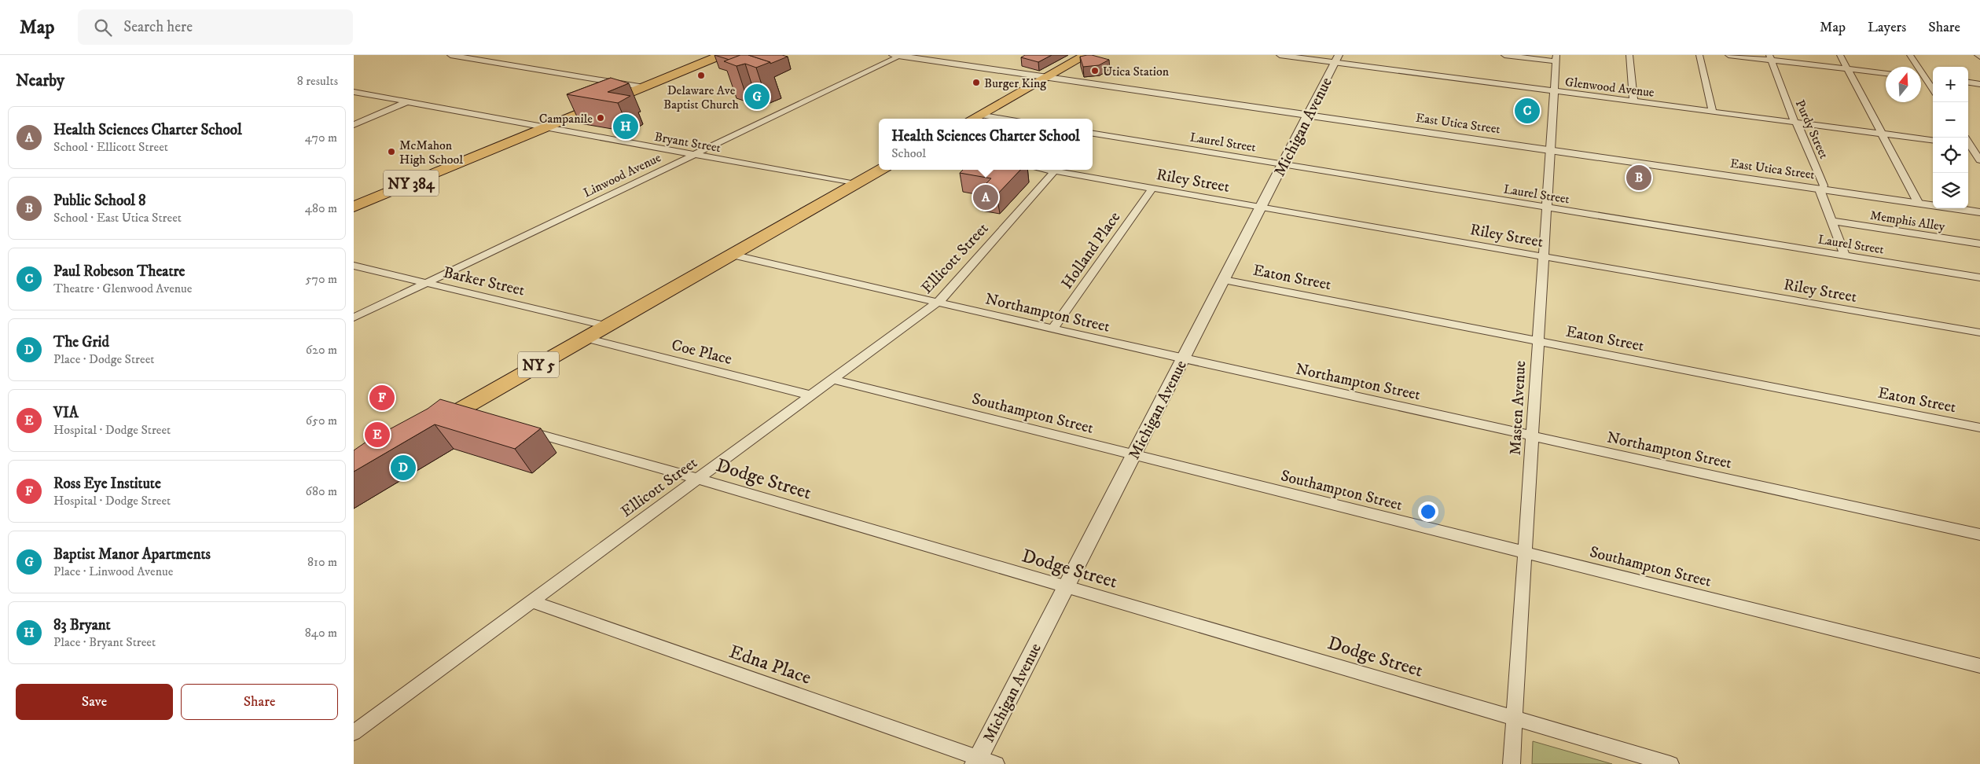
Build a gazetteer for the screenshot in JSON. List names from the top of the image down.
{
  "streets": {
    "main road": ["NY 384", "NY 5"],
    "street": [
      "Glenwood Avenue",
      "East Utica Street",
      "Michigan Avenue",
      "Purdy Street",
      "Bryant Street",
      "Laurel Street",
      "Linwood Avenue",
      "Riley Street",
      "Memphis Alley",
      "Holland Place",
      "Ellicott Street",
      "Eaton Street",
      "Barker Street",
      "Northampton Street",
      "Coe Place",
      "Masten Avenue",
      "Southampton Street",
      "Dodge Street",
      "Edna Place"
    ]
  },
  "crossings": [
    ["Glenwood Avenue", "Michigan Avenue"],
    ["Glenwood Avenue", "Purdy Street"],
    ["Glenwood Avenue", "Masten Avenue"],
    ["East Utica Street", "Michigan Avenue"],
    ["East Utica Street", "Purdy Street"],
    ["East Utica Street", "Masten Avenue"],
    ["Michigan Avenue", "Laurel Street"],
    ["Michigan Avenue", "Riley Street"],
    ["Michigan Avenue", "Eaton Street"],
    ["Michigan Avenue", "Northampton Street"],
    ["Michigan Avenue", "Southampton Street"],
    ["Michigan Avenue", "Dodge Street"],
    ["Michigan Avenue", "Edna Place"],
    ["Purdy Street", "Laurel Street"],
    ["Purdy Street", "Memphis Alley"],
    ["Bryant Street", "Linwood Avenue"],
    ["Bryant Street", "NY 384"],
    ["Bryant Street", "NY 5"],
    ["Laurel Street", "Masten Avenue"],
    ["Linwood Avenue", "Barker Street"],
    ["Riley Street", "Holland Place"],
    ["Riley Street", "Ellicott Street"],
    ["Riley Street", "Masten Avenue"],
    ["Holland Place", "Northampton Street"],
    ["Ellicott Street", "Northampton Street"],
    ["Ellicott Street", "Coe Place"],
    ["Ellicott Street", "Southampton Street"],
    ["Ellicott Street", "Dodge Street"],
    ["Ellicott Street", "Edna Place"],
    ["Eaton Street", "Masten Avenue"],
    ["Barker Street", "NY 5"],
    ["Northampton Street", "NY 5"],
    ["Northampton Street", "Masten Avenue"],
    ["Coe Place", "NY 5"],
    ["Masten Avenue", "Southampton Street"],
    ["Masten Avenue", "Dodge Street"]
  ],
  "places": [
    "Utica Station",
    "Delaware Ave Baptist Church",
    "Burger King",
    "Campanile",
    "McMahon High School"
  ],
  "north": "top",
  "page": {
    "header": "Map",
    "search": "Search here",
    "nav": ["Map", "Layers", "Share"],
    "heading": ["Nearby", "8 results"],
    "map_buttons": ["+", "−"],
    "pins": [
      "G",
      "C",
      "H",
      "B",
      "A",
      "F",
      "E",
      "D"
    ],
    "list": [
      {
        "mark": "A",
        "name": "Health Sciences Charter School",
        "note": "School · Ellicott Street",
        "value": "470 m"
      },
      {
        "mark": "B",
        "name": "Public School 8",
        "note": "School · East Utica Street",
        "value": "480 m"
      },
      {
        "mark": "C",
        "name": "Paul Robeson Theatre",
        "note": "Theatre · Glenwood Avenue",
        "value": "570 m"
      },
      {
        "mark": "D",
        "name": "The Grid",
        "note": "Place · Dodge Street",
        "value": "620 m"
      },
      {
        "mark": "E",
        "name": "VIA",
        "note": "Hospital · Dodge Street",
        "value": "650 m"
      },
      {
        "mark": "F",
        "name": "Ross Eye Institute",
        "note": "Hospital · Dodge Street",
        "value": "680 m"
      },
      {
        "mark": "G",
        "name": "Baptist Manor Apartments",
        "note": "Place · Linwood Avenue",
        "value": "810 m"
      },
      {
        "mark": "H",
        "name": "83 Bryant",
        "note": "Place · Bryant Street",
        "value": "840 m"
      }
    ],
    "popup": ["Health Sciences Charter School", "School"],
    "buttons": ["Save", "Share"]
  }
}
